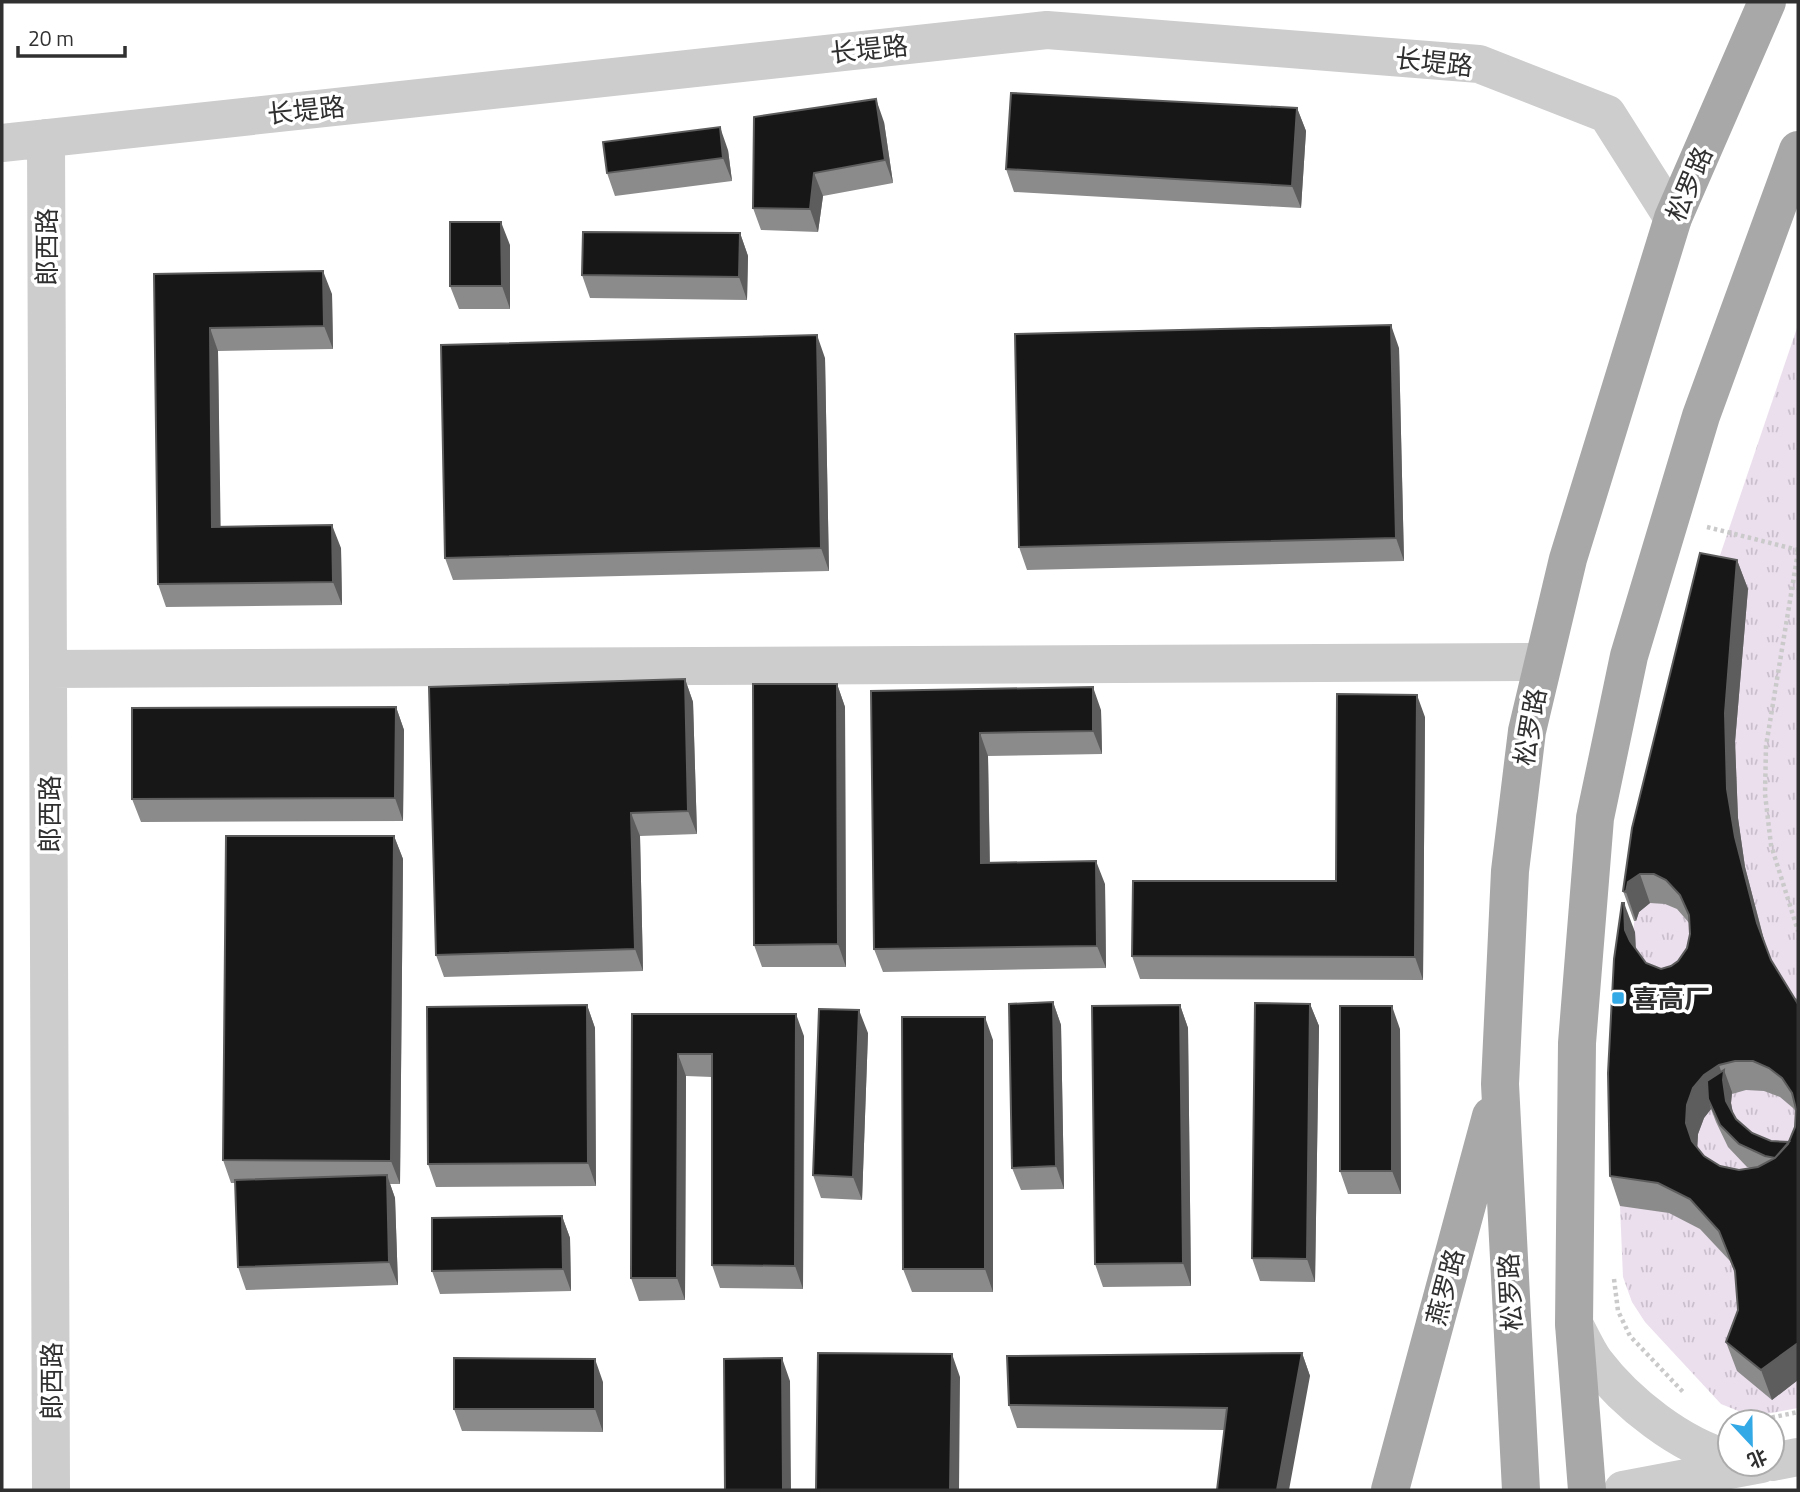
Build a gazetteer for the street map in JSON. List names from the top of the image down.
{
  "streets": {
    "main road": ["松罗路", "燕罗路"],
    "street": ["长堤路", "郎西路"]
  },
  "crossings": [
    ["长堤路", "松罗路"],
    ["长堤路", "郎西路"],
    ["松罗路", "燕罗路"]
  ],
  "places": {
    "transit": ["喜高厂"]
  },
  "scale_bar": "20 m",
  "north": "bottom"
}
